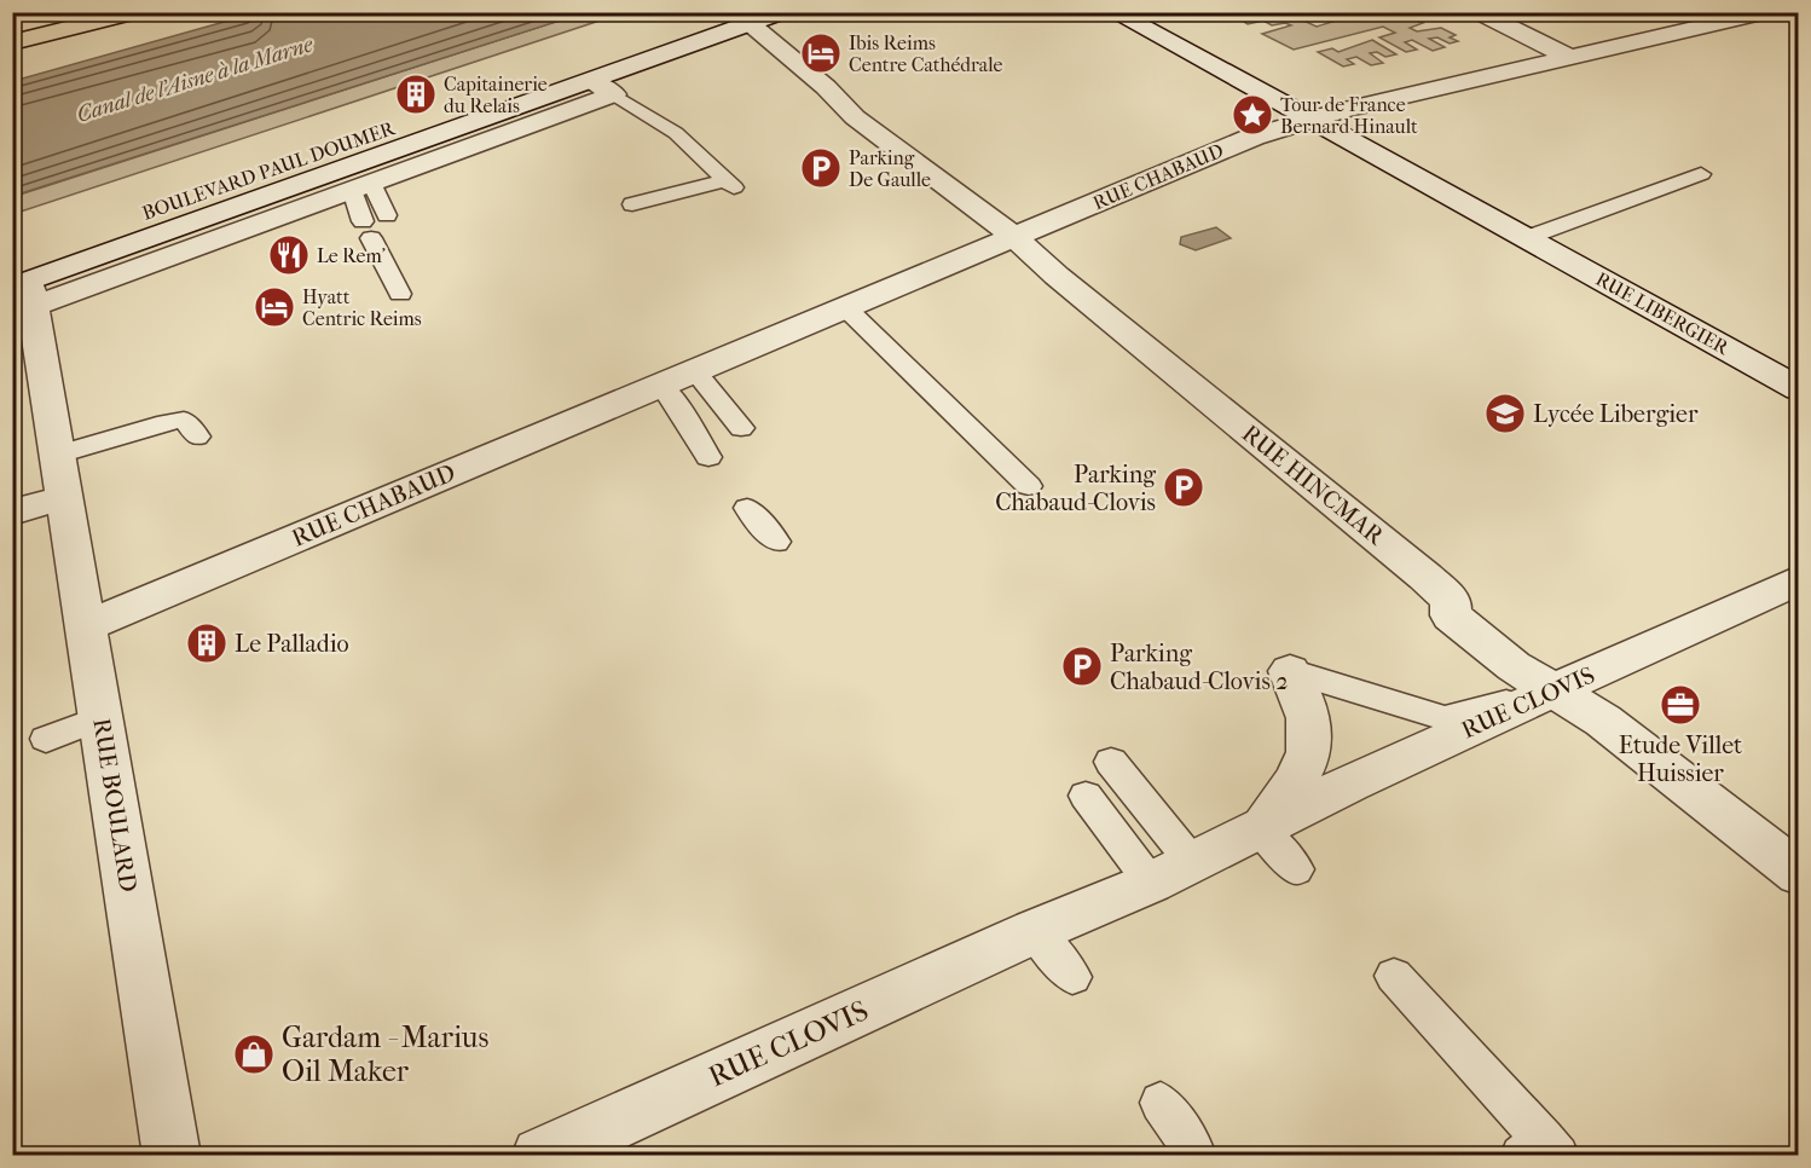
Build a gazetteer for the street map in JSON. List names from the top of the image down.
{
  "streets": {
    "street": [
      "BOULEVARD PAUL DOUMER",
      "RUE CHABAUD",
      "RUE LIBERGIER",
      "RUE HINCMAR",
      "RUE CLOVIS",
      "RUE BOULARD"
    ]
  },
  "crossings": [
    ["BOULEVARD PAUL DOUMER", "RUE HINCMAR"],
    ["BOULEVARD PAUL DOUMER", "RUE BOULARD"],
    ["RUE CHABAUD", "RUE LIBERGIER"],
    ["RUE CHABAUD", "RUE HINCMAR"],
    ["RUE CHABAUD", "RUE BOULARD"],
    ["RUE HINCMAR", "RUE CLOVIS"]
  ],
  "water": ["Canal de l'Aisne à la Marne"],
  "places": {
    "hotel": ["Ibis Reims Centre Cathédrale", "Hyatt Centric Reims"],
    "building": ["Capitainerie du Relais", "Le Palladio"],
    "place": ["Tour de France Bernard Hinault"],
    "parking": ["Parking De Gaulle", "Parking Chabaud-Clovis", "Parking Chabaud-Clovis 2"],
    "restaurant": ["Le Rem'"],
    "school or university": ["Lycée Libergier"],
    "office": ["Etude Villet Huissier"],
    "shop": ["Gardam - Marius Oil Maker"]
  }
}
